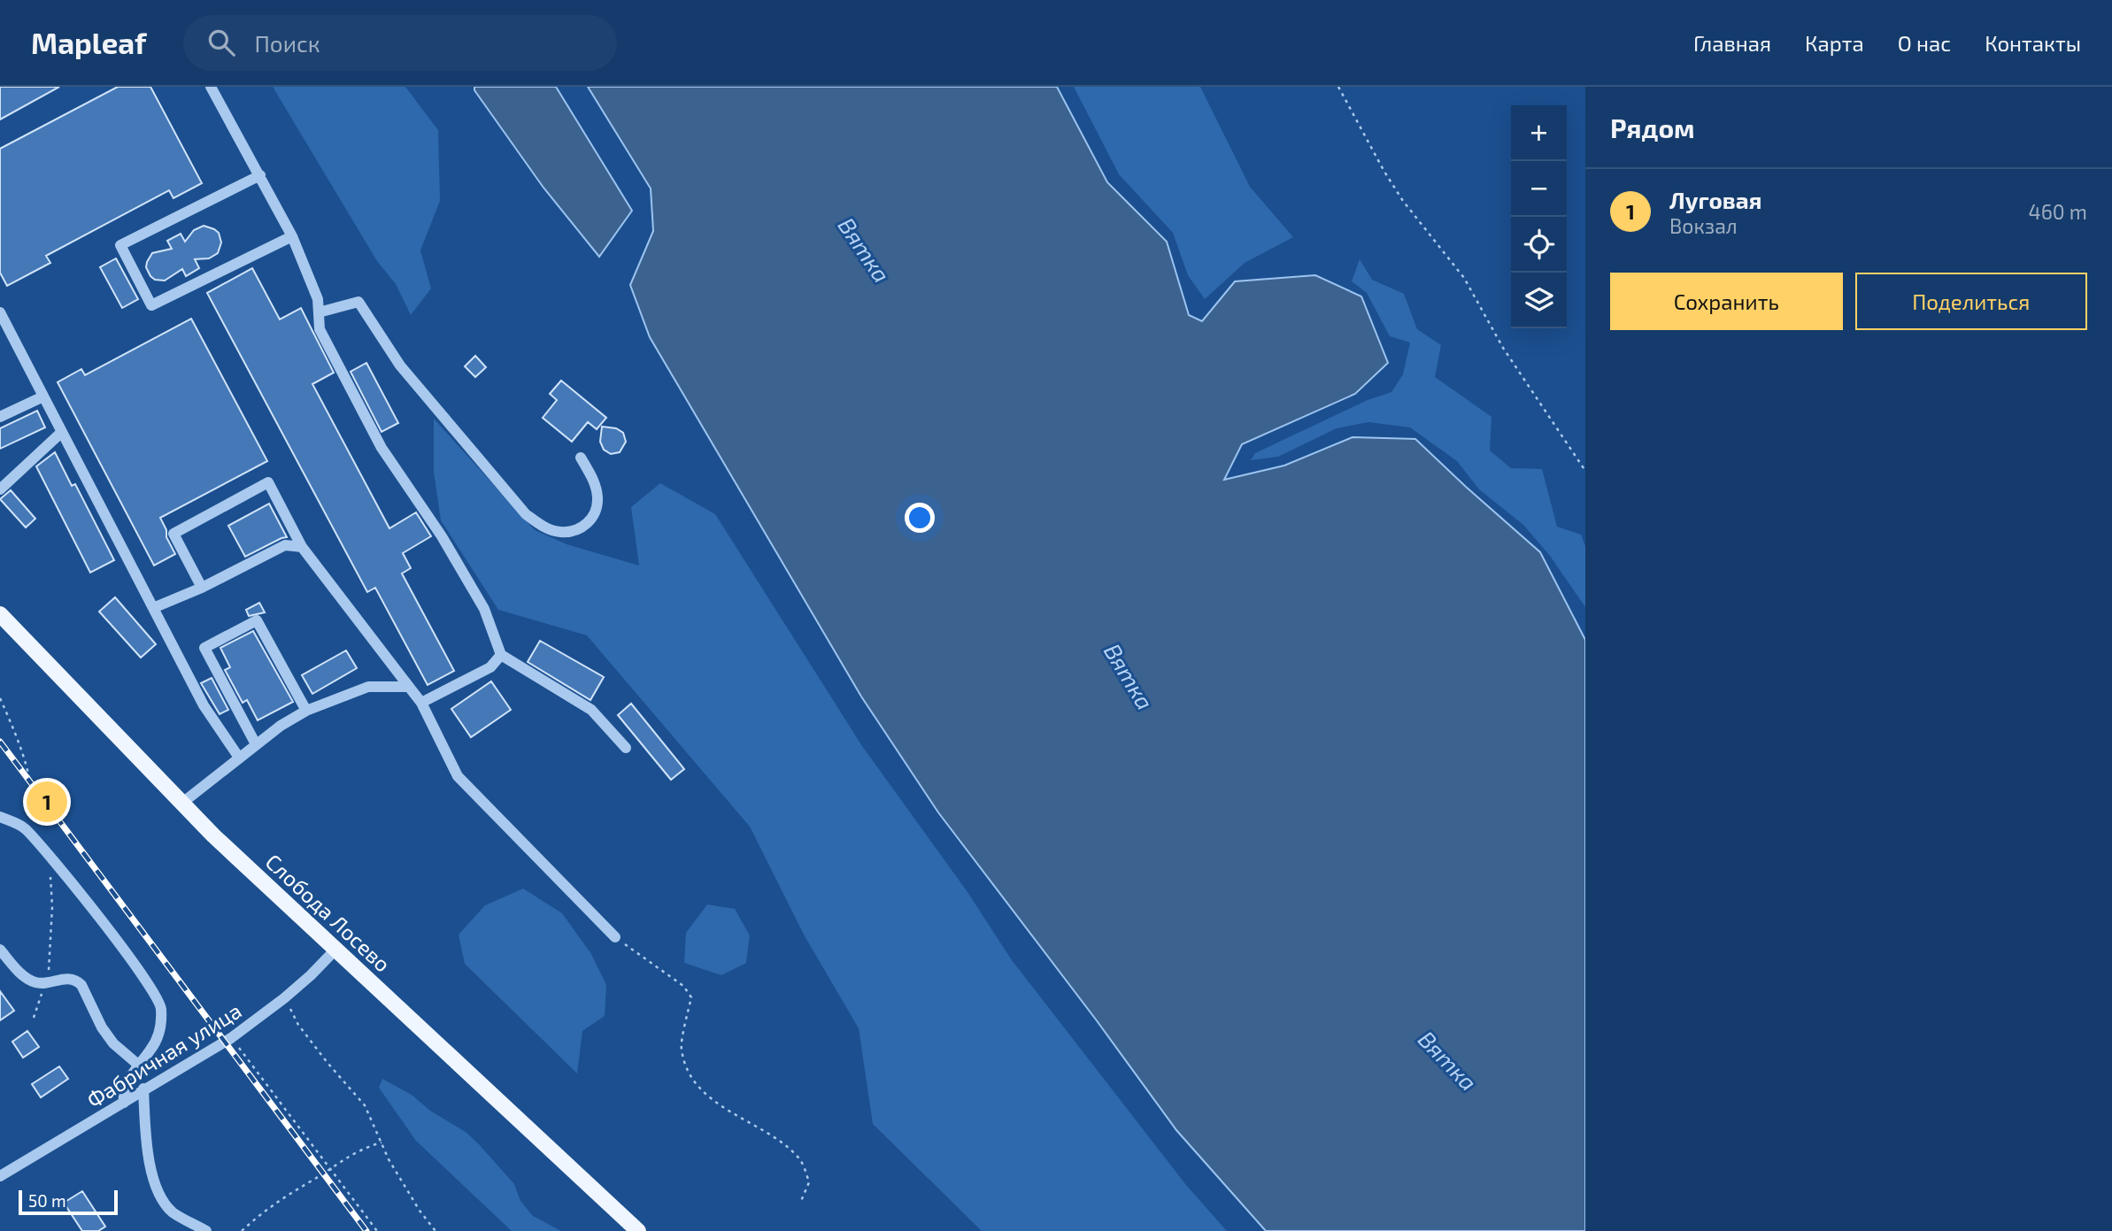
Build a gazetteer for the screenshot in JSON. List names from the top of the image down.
{
  "streets": {
    "main road": ["Слобода Лосево"],
    "street": ["Фабричная улица"]
  },
  "crossings": [
    ["Слобода Лосево", "Фабричная улица"]
  ],
  "water": ["Вятка"],
  "scale_bar": "50 m",
  "page": {
    "header": "Mapleaf",
    "search": "Поиск",
    "nav": [
      "Главная",
      "Карта",
      "О нас",
      "Контакты"
    ],
    "heading": "Рядом",
    "map_buttons": ["+", "−"],
    "list": [
      {
        "mark": "1",
        "name": "Луговая",
        "note": "Вокзал",
        "value": "460 m"
      }
    ],
    "buttons": ["Сохранить", "Поделиться"],
    "pins": "1",
    "scale": "50 m"
  }
}
